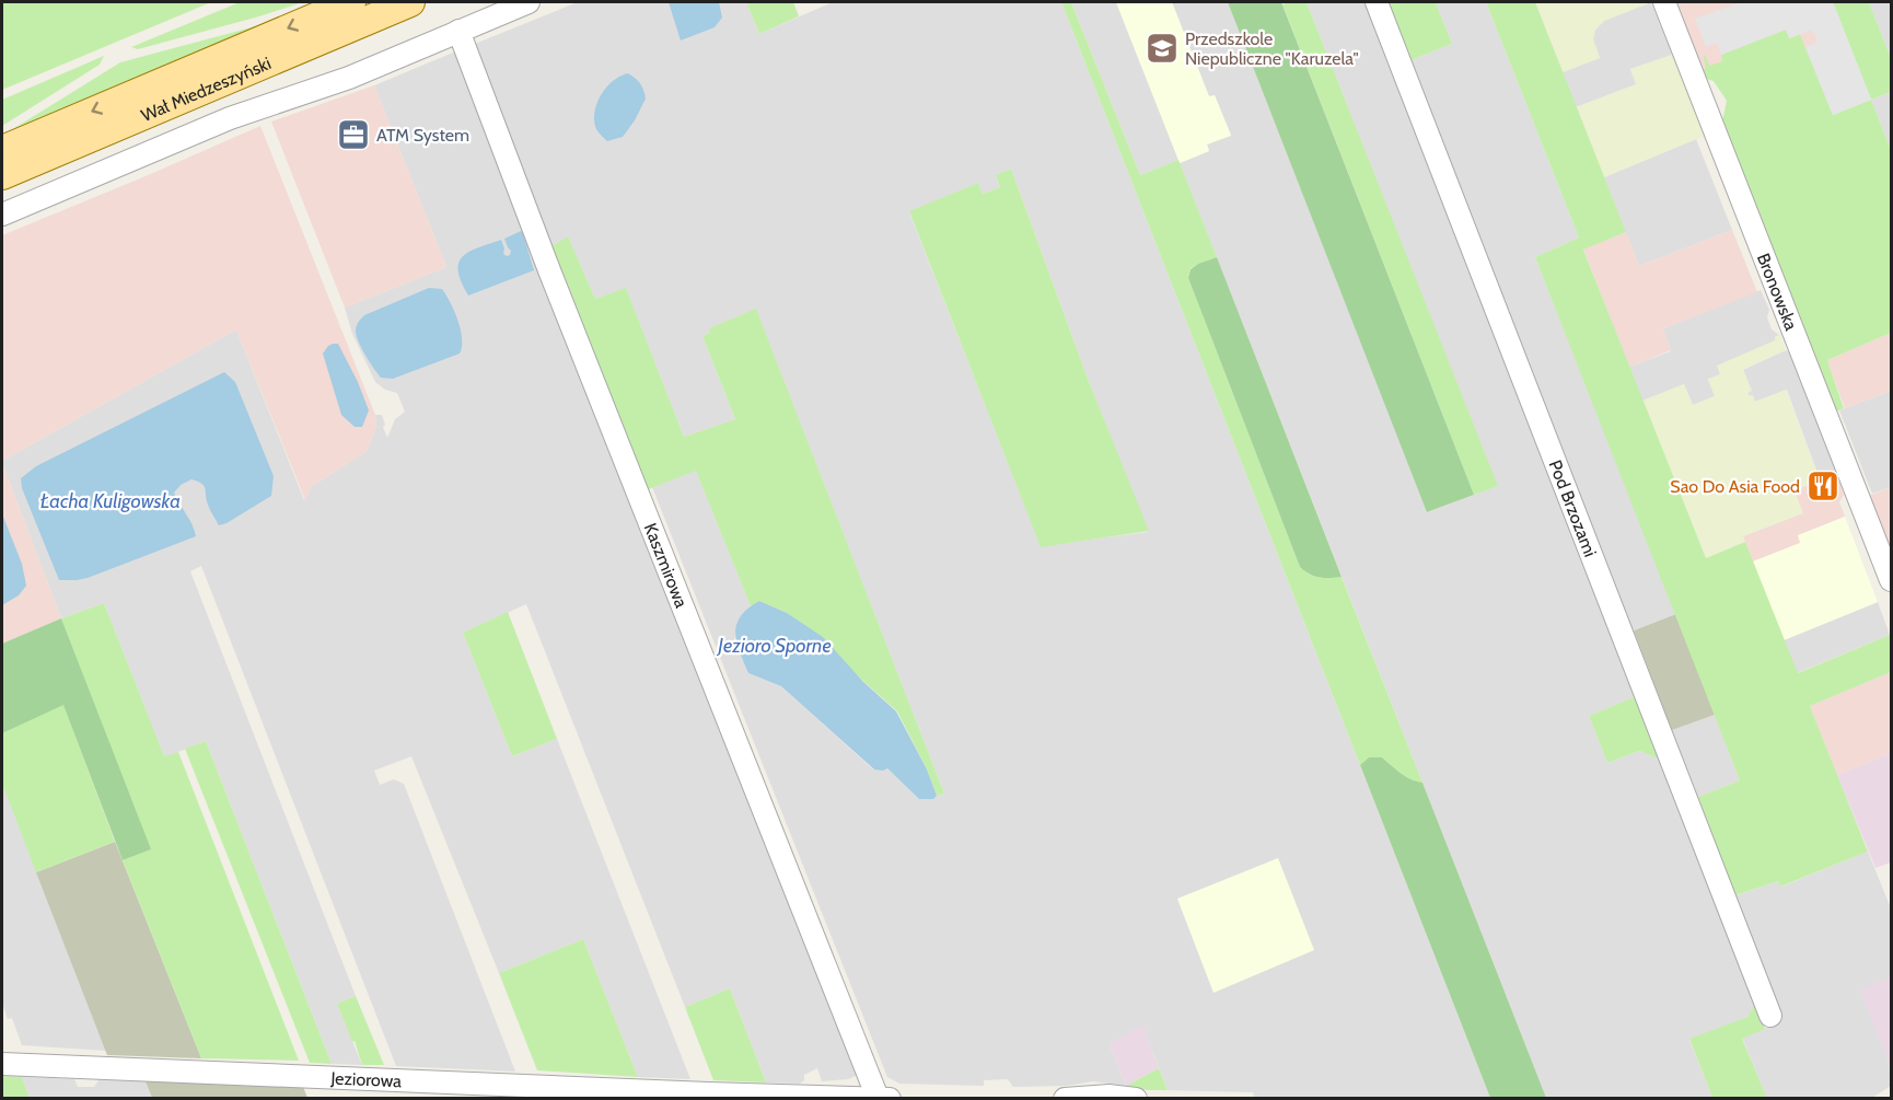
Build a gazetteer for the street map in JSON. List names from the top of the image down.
{
  "streets": {
    "main road": ["Wał Miedzeszyński"],
    "street": [
      "Bronowska",
      "Pod Brzozami",
      "Kaszmirowa",
      "Jeziorowa"
    ]
  },
  "crossings": [
    ["Kaszmirowa", "Jeziorowa"]
  ],
  "water": ["Łacha Kuligowska", "Jezioro Sporne"],
  "places": {
    "school or university": ["Przedszkole Niepubliczne \"Karuzela\""],
    "office": ["ATM System"],
    "restaurant": ["Sao Do Asia Food"]
  }
}
